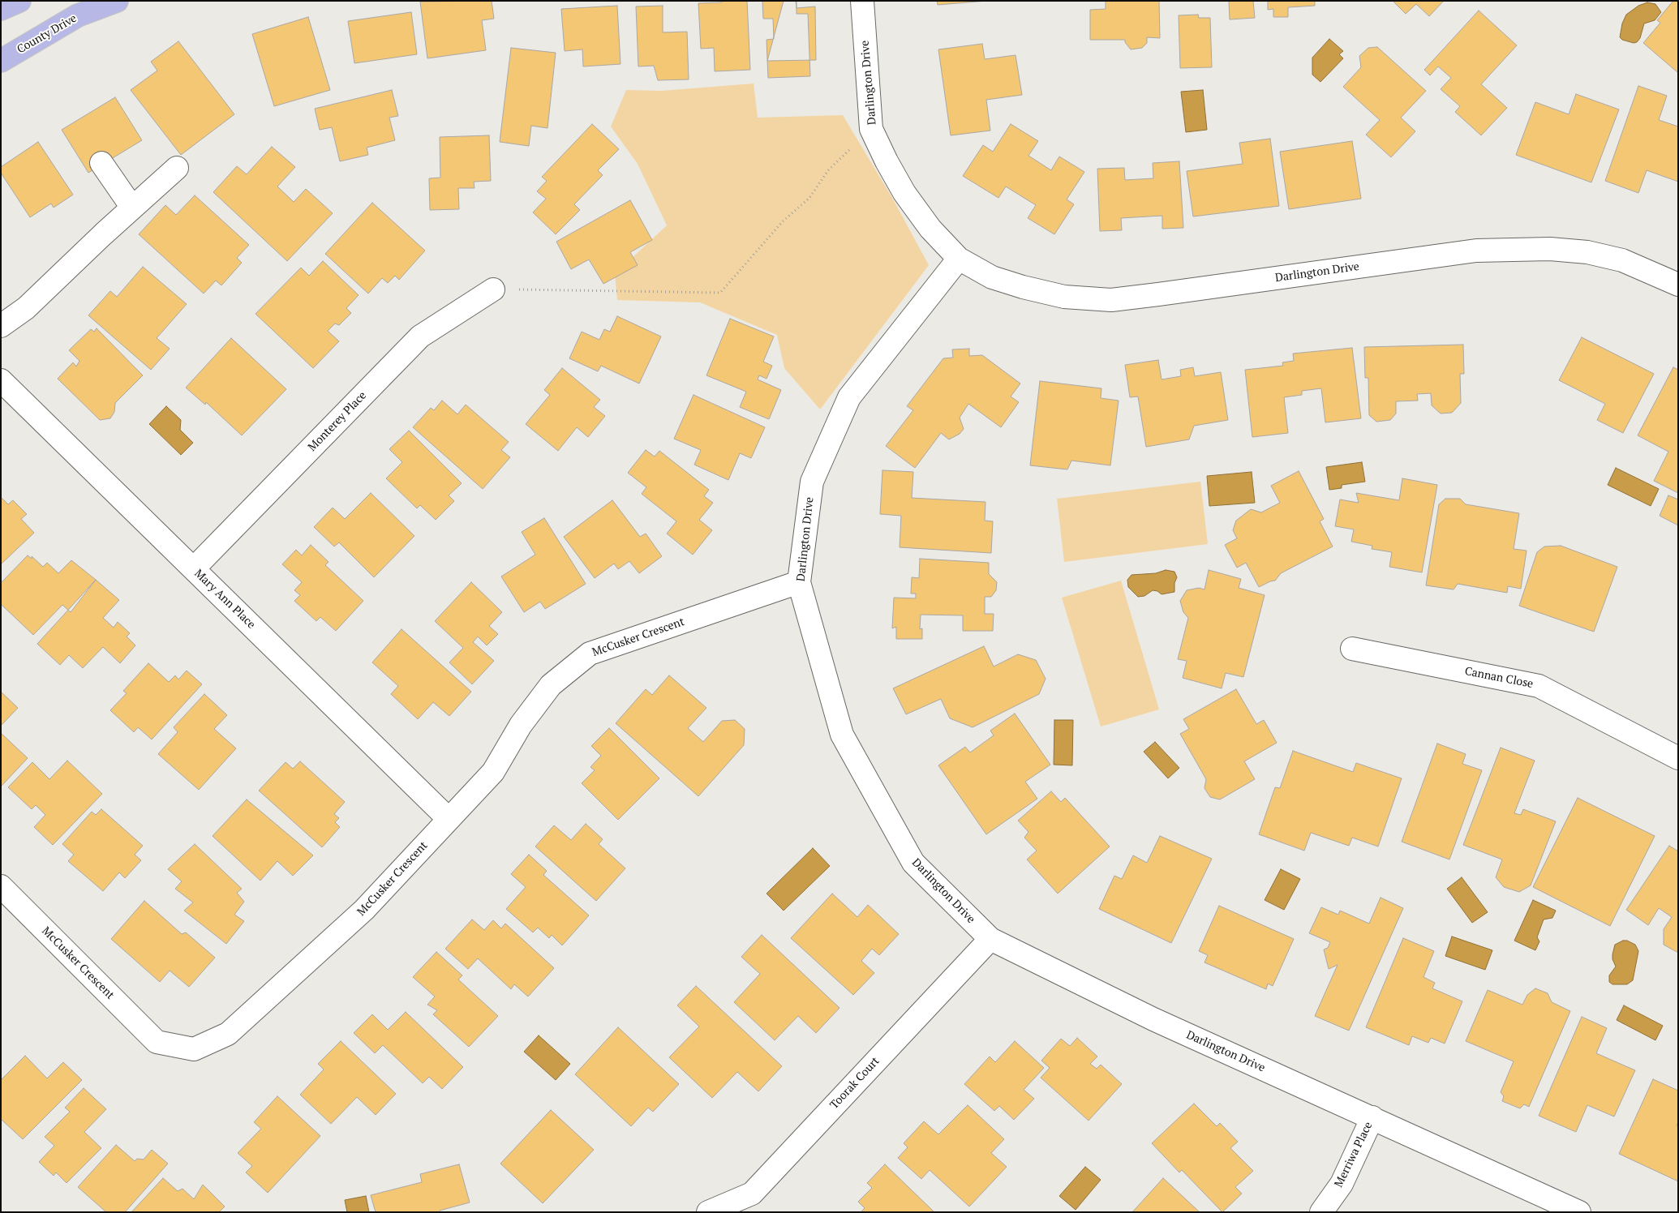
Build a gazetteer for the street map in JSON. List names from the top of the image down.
{
  "streets": {
    "main road": ["County Drive"],
    "street": [
      "Darlington Drive",
      "Monterey Place",
      "Mary Ann Place",
      "McCusker Crescent",
      "Cannan Close",
      "Toorak Court",
      "Merriwa Place"
    ]
  },
  "crossings": [
    ["Darlington Drive", "McCusker Crescent"],
    ["Darlington Drive", "Toorak Court"],
    ["Darlington Drive", "Merriwa Place"],
    ["Monterey Place", "Mary Ann Place"],
    ["Mary Ann Place", "McCusker Crescent"]
  ]
}
